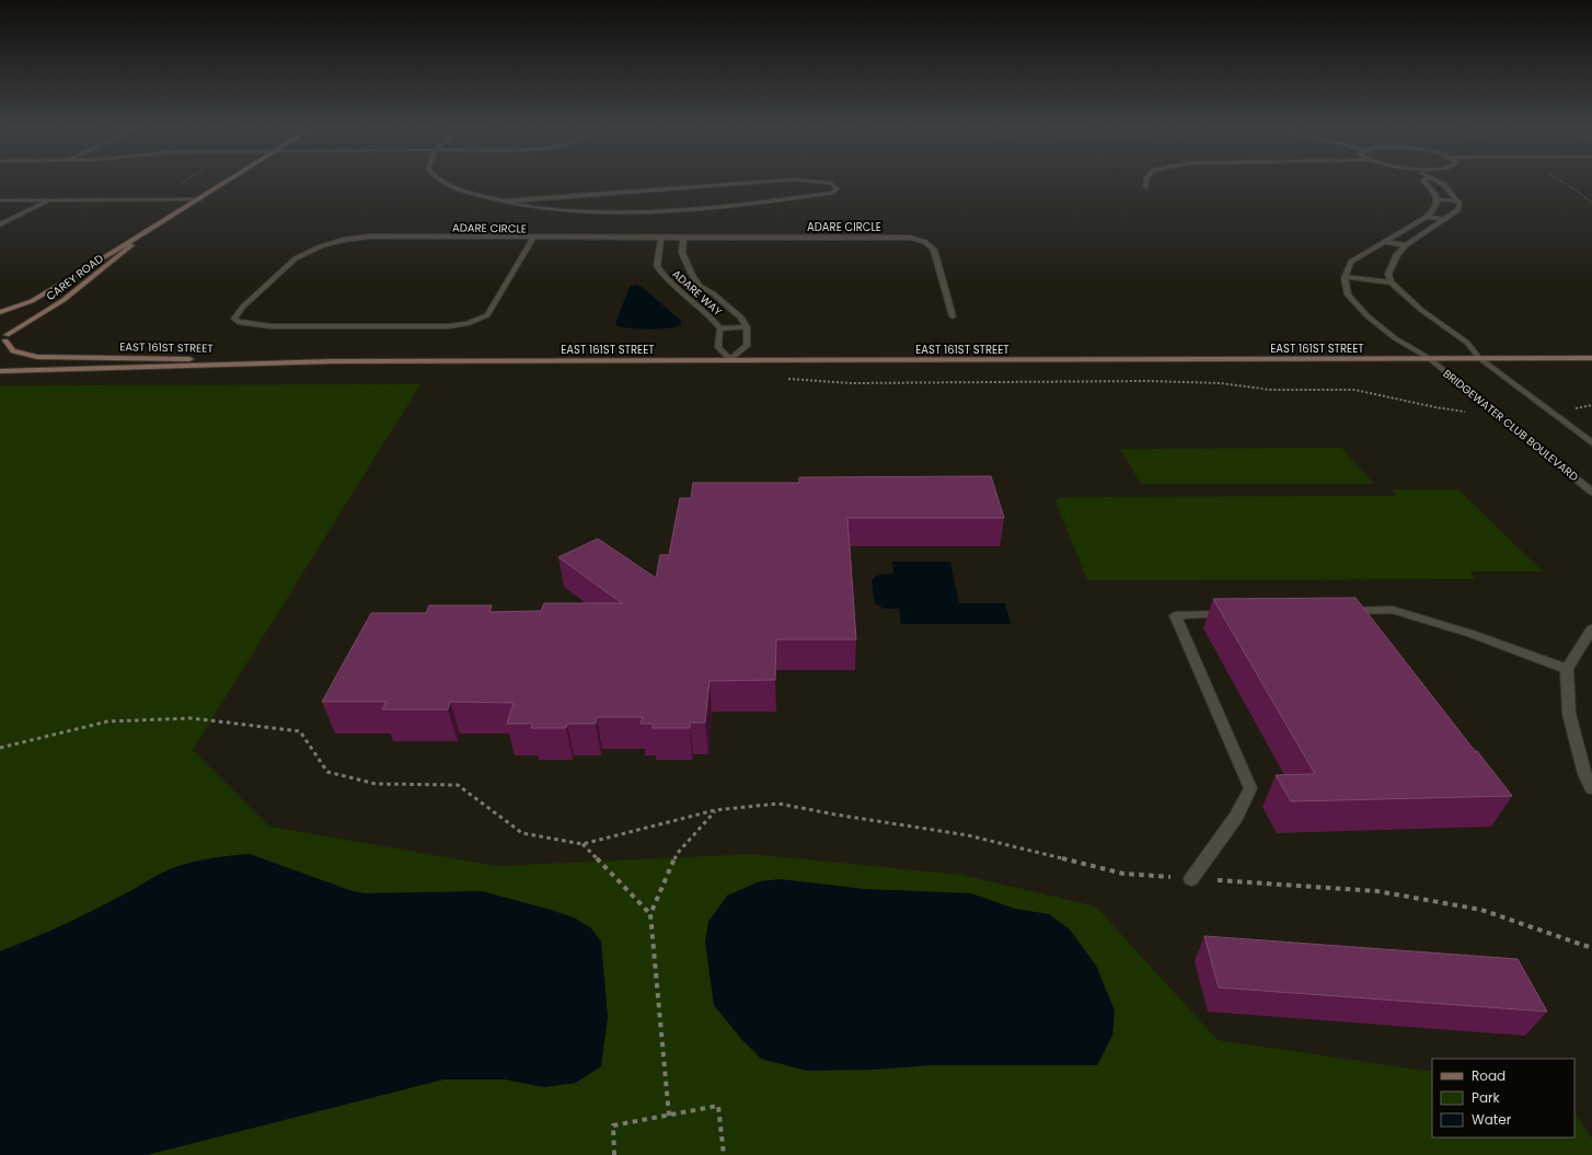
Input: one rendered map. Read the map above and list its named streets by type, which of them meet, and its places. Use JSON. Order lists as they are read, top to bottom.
{
  "streets": {
    "street": [
      "ADARE CIRCLE",
      "CAREY ROAD",
      "ADARE WAY",
      "EAST 161ST STREET",
      "BRIDGEWATER CLUB BOULEVARD"
    ]
  },
  "crossings": [
    ["ADARE CIRCLE", "ADARE WAY"],
    ["CAREY ROAD", "EAST 161ST STREET"],
    ["ADARE WAY", "EAST 161ST STREET"],
    ["EAST 161ST STREET", "BRIDGEWATER CLUB BOULEVARD"]
  ],
  "legend": ["Road", "Park", "Water"]
}
